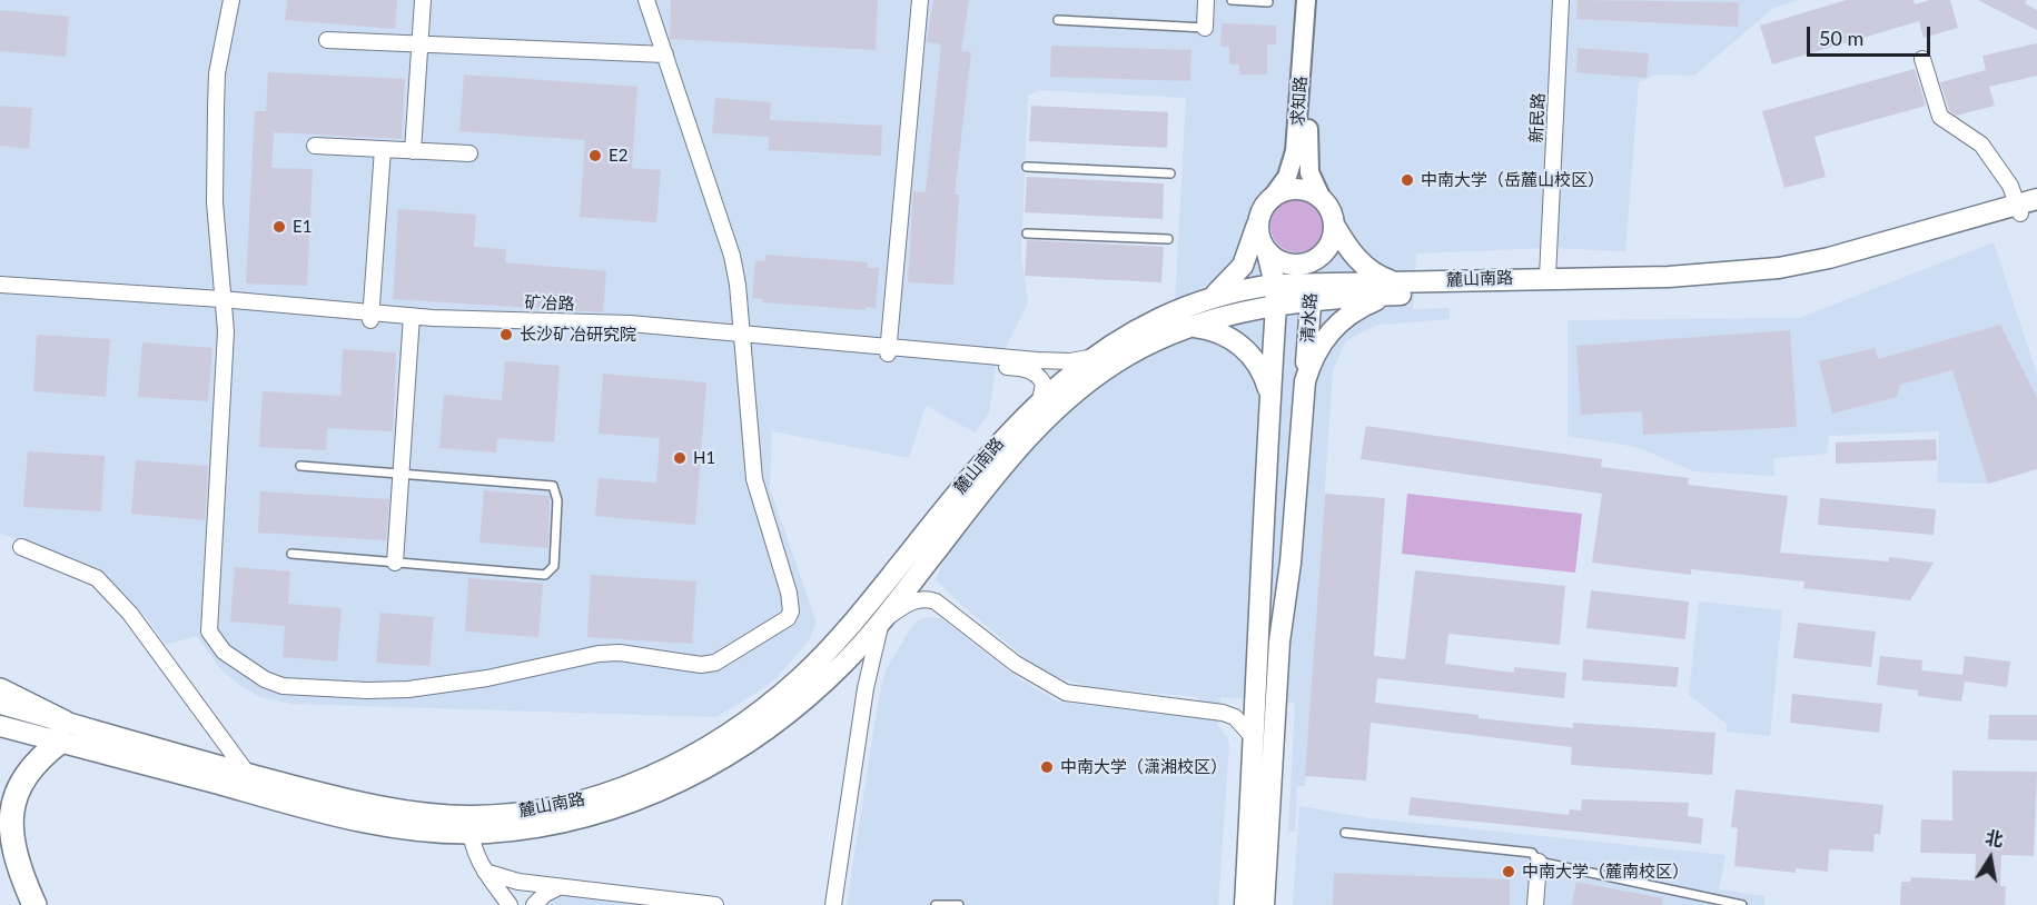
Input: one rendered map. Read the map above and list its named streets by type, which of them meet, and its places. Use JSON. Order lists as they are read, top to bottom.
{
  "streets": {
    "main road": ["麓山南路", "清水路"],
    "street": ["求知路", "新民路", "矿冶路"]
  },
  "crossings": [
    ["求知路", "清水路"],
    ["新民路", "麓山南路"],
    ["麓山南路", "矿冶路"],
    ["麓山南路", "清水路"]
  ],
  "places": [
    "E2",
    "中南大学（岳麓山校区）",
    "E1",
    "长沙矿冶研究院",
    "H1",
    "中南大学（潇湘校区）",
    "中南大学（麓南校区）"
  ],
  "scale_bar": "50 m",
  "north": "top"
}
